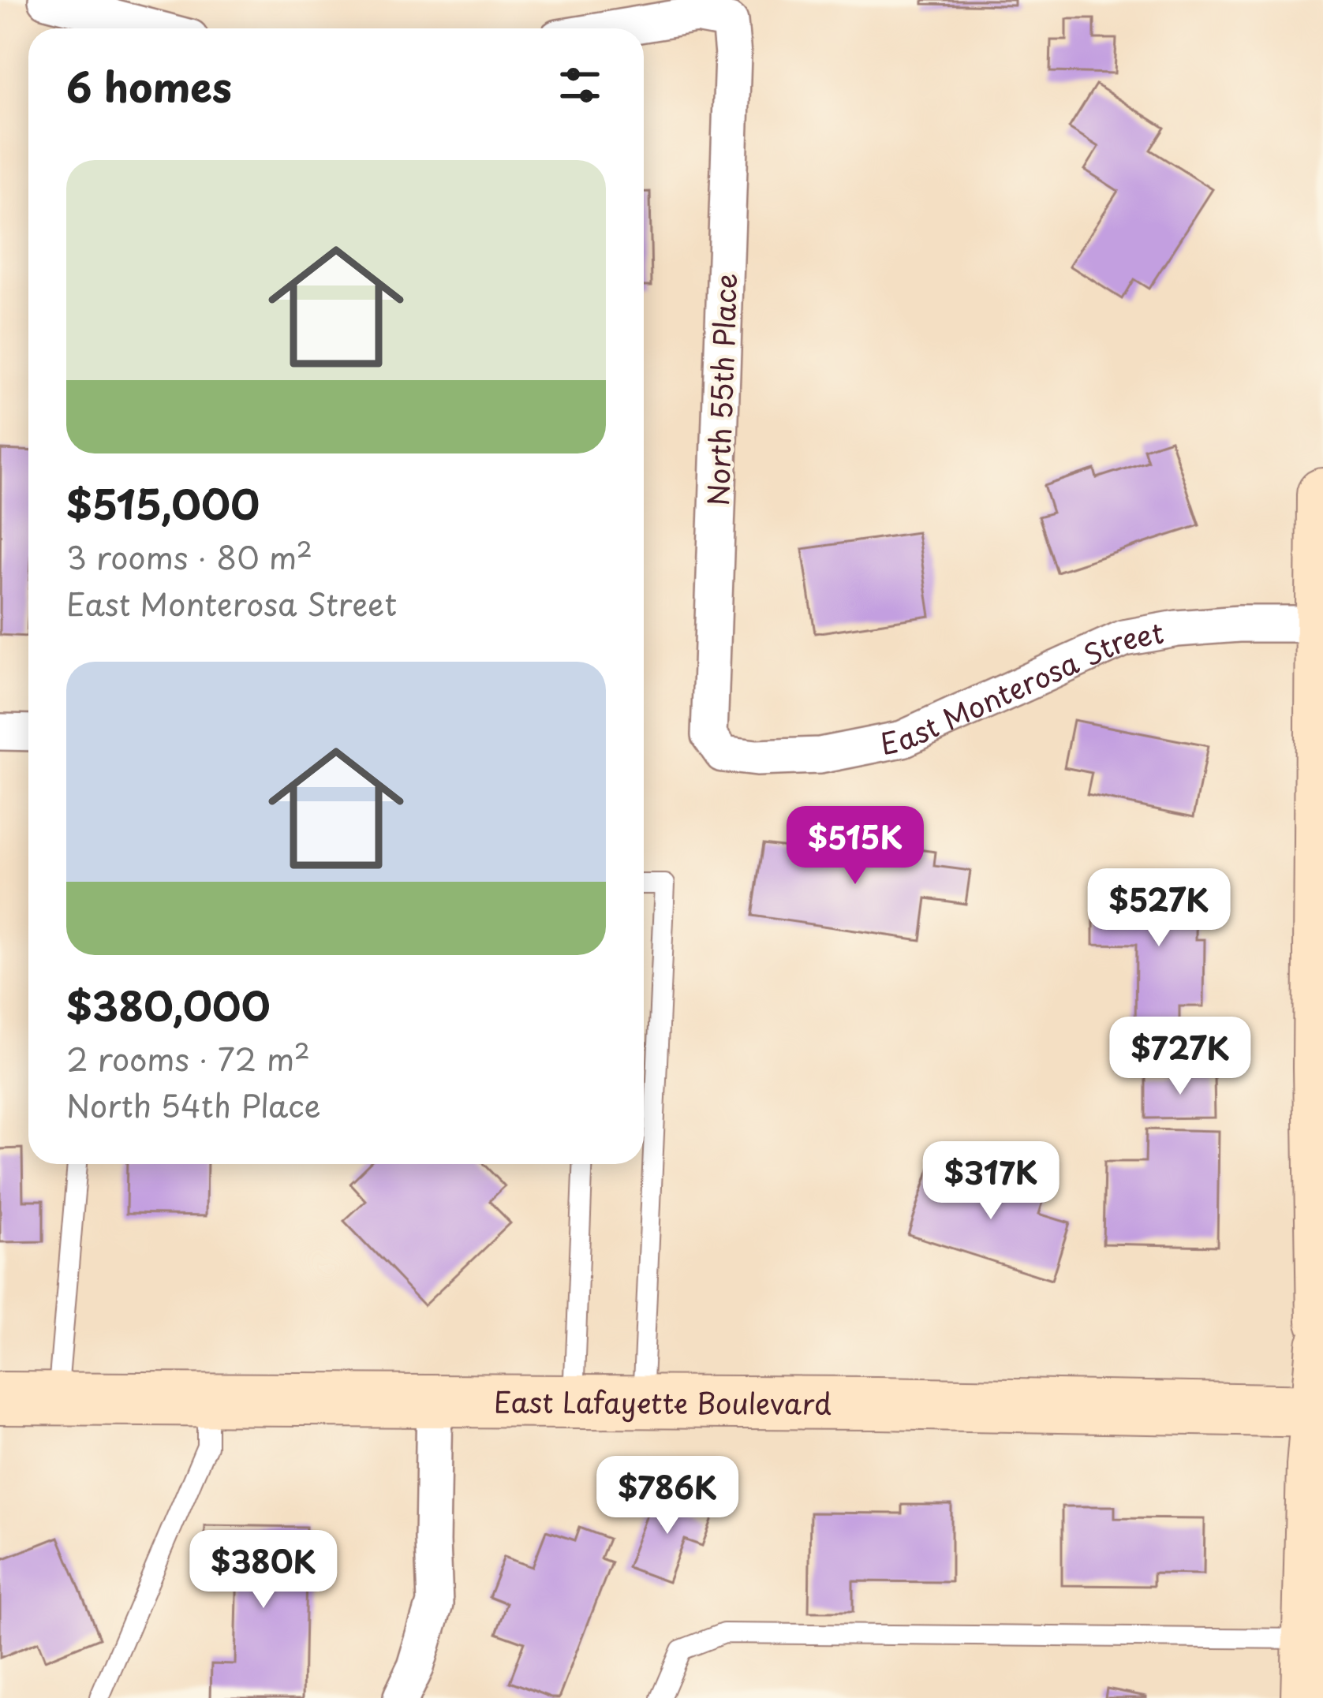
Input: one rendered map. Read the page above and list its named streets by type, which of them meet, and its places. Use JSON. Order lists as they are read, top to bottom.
{
  "streets": {
    "street": ["North 55th Place", "East Monterosa Street", "East Lafayette Boulevard"]
  },
  "crossings": [
    ["North 55th Place", "East Monterosa Street"]
  ],
  "page": {
    "heading": "6 homes",
    "list": [
      {
        "name": "$515,000",
        "note": "3 rooms · 80 m² · East Monterosa Street"
      },
      {
        "name": "$380,000",
        "note": "2 rooms · 72 m² · North 54th Place"
      }
    ],
    "price": [
      "$515K",
      "$527K",
      "$727K",
      "$317K",
      "$786K",
      "$380K"
    ]
  }
}
